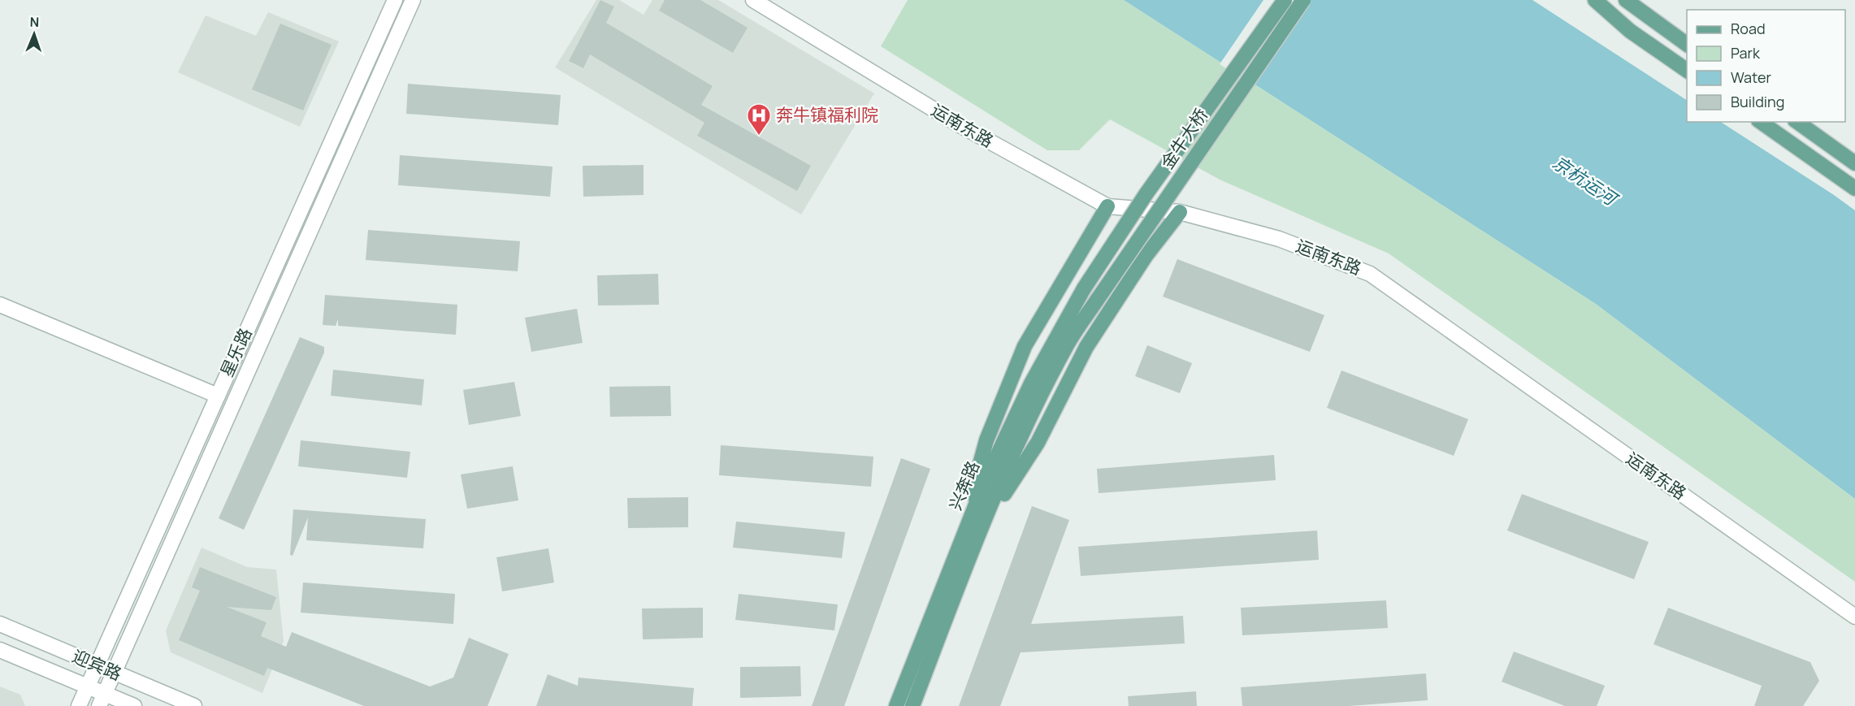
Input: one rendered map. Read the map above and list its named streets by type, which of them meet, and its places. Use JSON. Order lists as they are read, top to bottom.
{
  "streets": {
    "main road": ["金牛大桥", "兴奔路"],
    "street": ["运南东路", "星乐路", "迎宾路"]
  },
  "crossings": [
    ["金牛大桥", "兴奔路"],
    ["星乐路", "迎宾路"]
  ],
  "water": ["京杭运河"],
  "places": {
    "hospital": ["奔牛镇福利院"]
  },
  "legend": [
    "Road",
    "Park",
    "Water",
    "Building"
  ],
  "north": "top"
}
